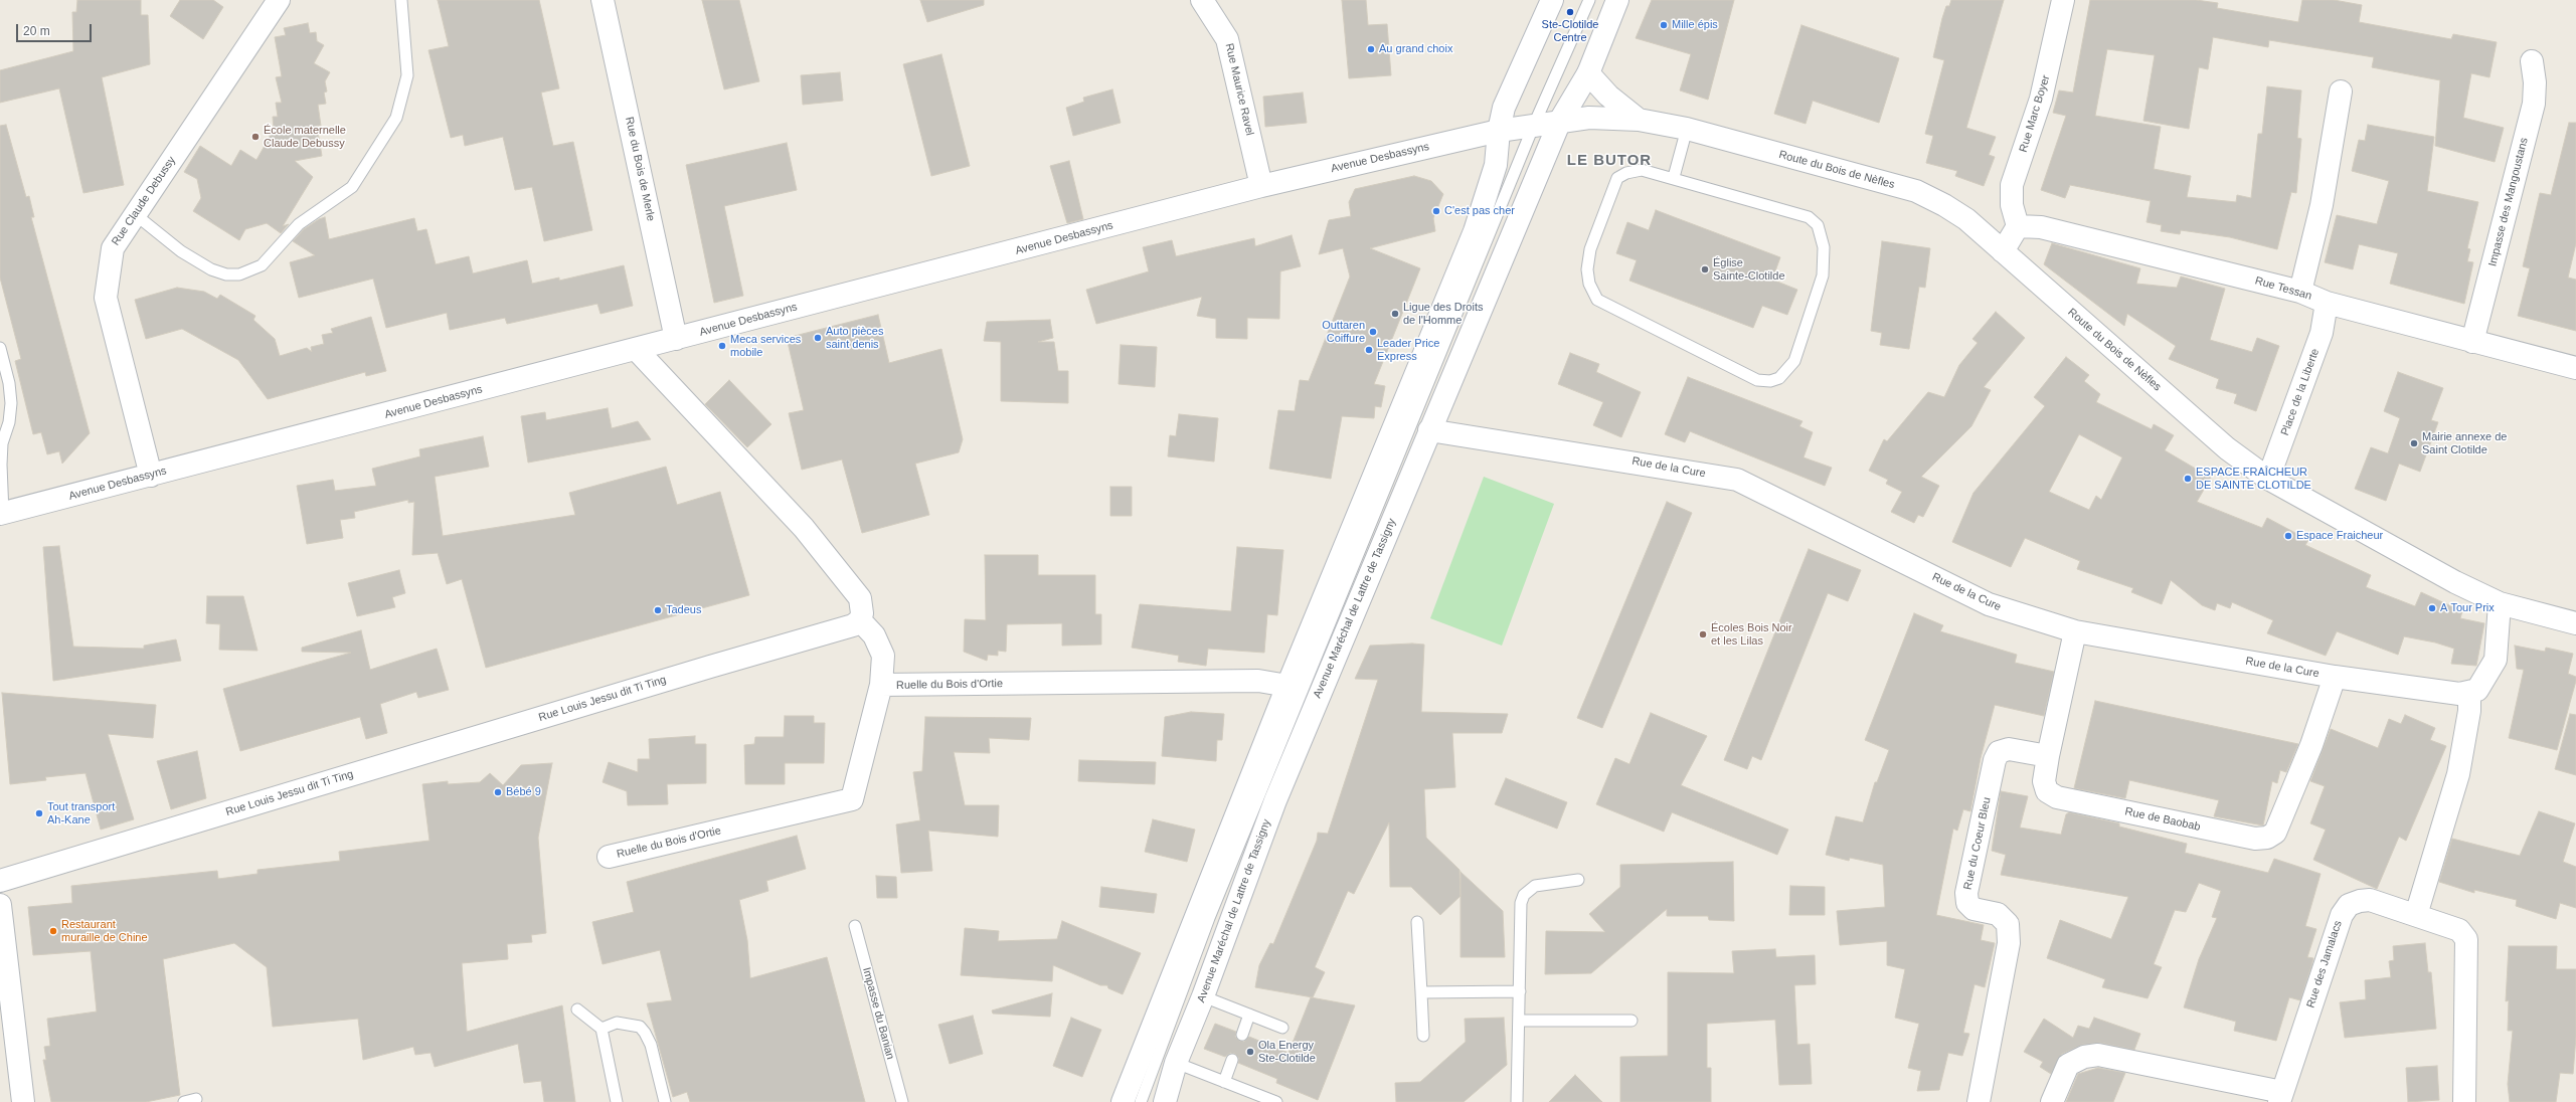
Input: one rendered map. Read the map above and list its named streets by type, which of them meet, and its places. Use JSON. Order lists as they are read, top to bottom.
{
  "streets": {
    "street": [
      "Rue Maurice Ravel",
      "Rue Marc Boyer",
      "Avenue Desbassyns",
      "Rue du Bois de Merle",
      "Route du Bois de Nèfles",
      "Rue Claude Debussy",
      "Impasse des Mangoustans",
      "Rue Tessan",
      "Place de la Liberte",
      "Rue de la Cure",
      "Avenue Maréchal de Lattre de Tassigny",
      "Ruelle du Bois d'Ortie",
      "Rue Louis Jessu dit Ti Ting",
      "Rue de Baobab",
      "Rue du Coeur Bleu",
      "Rue des Jamalacs"
    ],
    "lane": ["Impasse du Banian"]
  },
  "crossings": [
    ["Rue Maurice Ravel", "Avenue Desbassyns"],
    ["Rue Marc Boyer", "Rue Tessan"],
    ["Avenue Desbassyns", "Rue du Bois de Merle"],
    ["Avenue Desbassyns", "Route du Bois de Nèfles"],
    ["Avenue Desbassyns", "Rue Claude Debussy"],
    ["Route du Bois de Nèfles", "Place de la Liberte"],
    ["Route du Bois de Nèfles", "Avenue Maréchal de Lattre de Tassigny"],
    ["Impasse des Mangoustans", "Rue Tessan"],
    ["Rue Tessan", "Place de la Liberte"],
    ["Rue de la Cure", "Avenue Maréchal de Lattre de Tassigny"],
    ["Rue de la Cure", "Rue de Baobab"],
    ["Rue de Baobab", "Rue du Coeur Bleu"]
  ],
  "districts": ["LE BUTOR"],
  "places": [
    "Ste-Clotilde Centre",
    "Mille épis",
    "Au grand choix",
    "École maternelle Claude Debussy",
    "C'est pas cher",
    "Église Sainte-Clotilde",
    "Ligue des Droits de l'Homme",
    "Outtaren Coiffure",
    "Auto pièces saint denis",
    "Meca services mobile",
    "Leader Price Express",
    "Mairie annexe de Saint Clotilde",
    "ESPACE FRAÎCHEUR DE SAINTE CLOTILDE",
    "Espace Fraicheur",
    "A Tour Prix",
    "Tadeus",
    "Écoles Bois Noir et les Lilas",
    "Bébé 9",
    "Tout transport Ah-Kane",
    "Restaurant muraille de Chine",
    "Ola Energy Ste-Clotilde"
  ],
  "scale_bar": "20 m"
}
